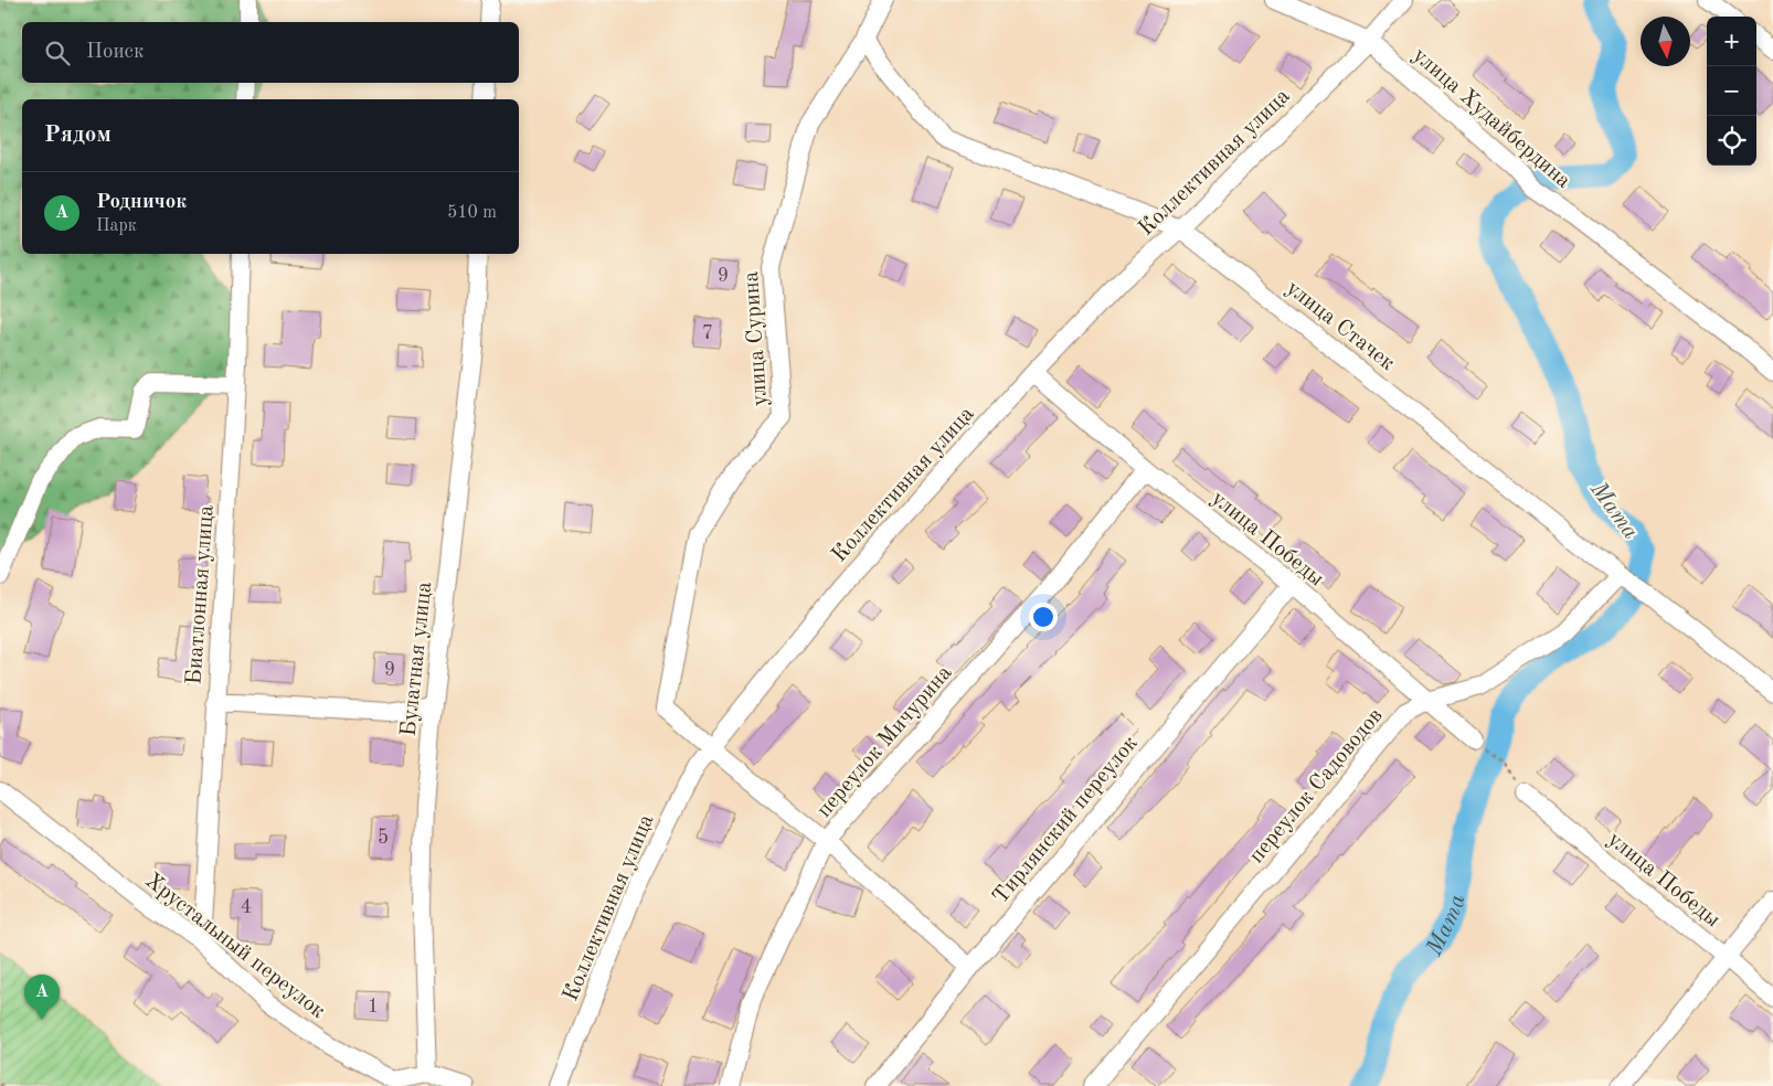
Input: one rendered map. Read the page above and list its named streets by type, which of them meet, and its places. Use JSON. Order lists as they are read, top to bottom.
{
  "streets": {
    "street": [
      "улица Худайбердина",
      "Коллективная улица",
      "улица Стачек",
      "улица Сурина",
      "улица Победы",
      "Биатлонная улица",
      "Булатная улица",
      "переулок Мичурина",
      "переулок Садоводов",
      "Тирлянский переулок",
      "Хрустальный переулок"
    ]
  },
  "crossings": [
    ["улица Худайбердина", "Коллективная улица"],
    ["Коллективная улица", "улица Стачек"],
    ["Коллективная улица", "улица Сурина"],
    ["Коллективная улица", "улица Победы"],
    ["улица Стачек", "улица Сурина"],
    ["улица Стачек", "переулок Садоводов"],
    ["улица Победы", "переулок Мичурина"],
    ["улица Победы", "переулок Садоводов"],
    ["улица Победы", "Тирлянский переулок"],
    ["Биатлонная улица", "Хрустальный переулок"],
    ["Булатная улица", "Хрустальный переулок"]
  ],
  "water": ["Мата"],
  "house_numbers": [
    "9",
    "7",
    "9",
    "5",
    "4",
    "1"
  ],
  "north": "bottom",
  "page": {
    "map_buttons": ["+", "−"],
    "search": "Поиск",
    "heading": "Рядом",
    "list": [
      {
        "mark": "A",
        "name": "Родничок",
        "note": "Парк",
        "value": "510 m"
      }
    ],
    "pins": "A"
  }
}
